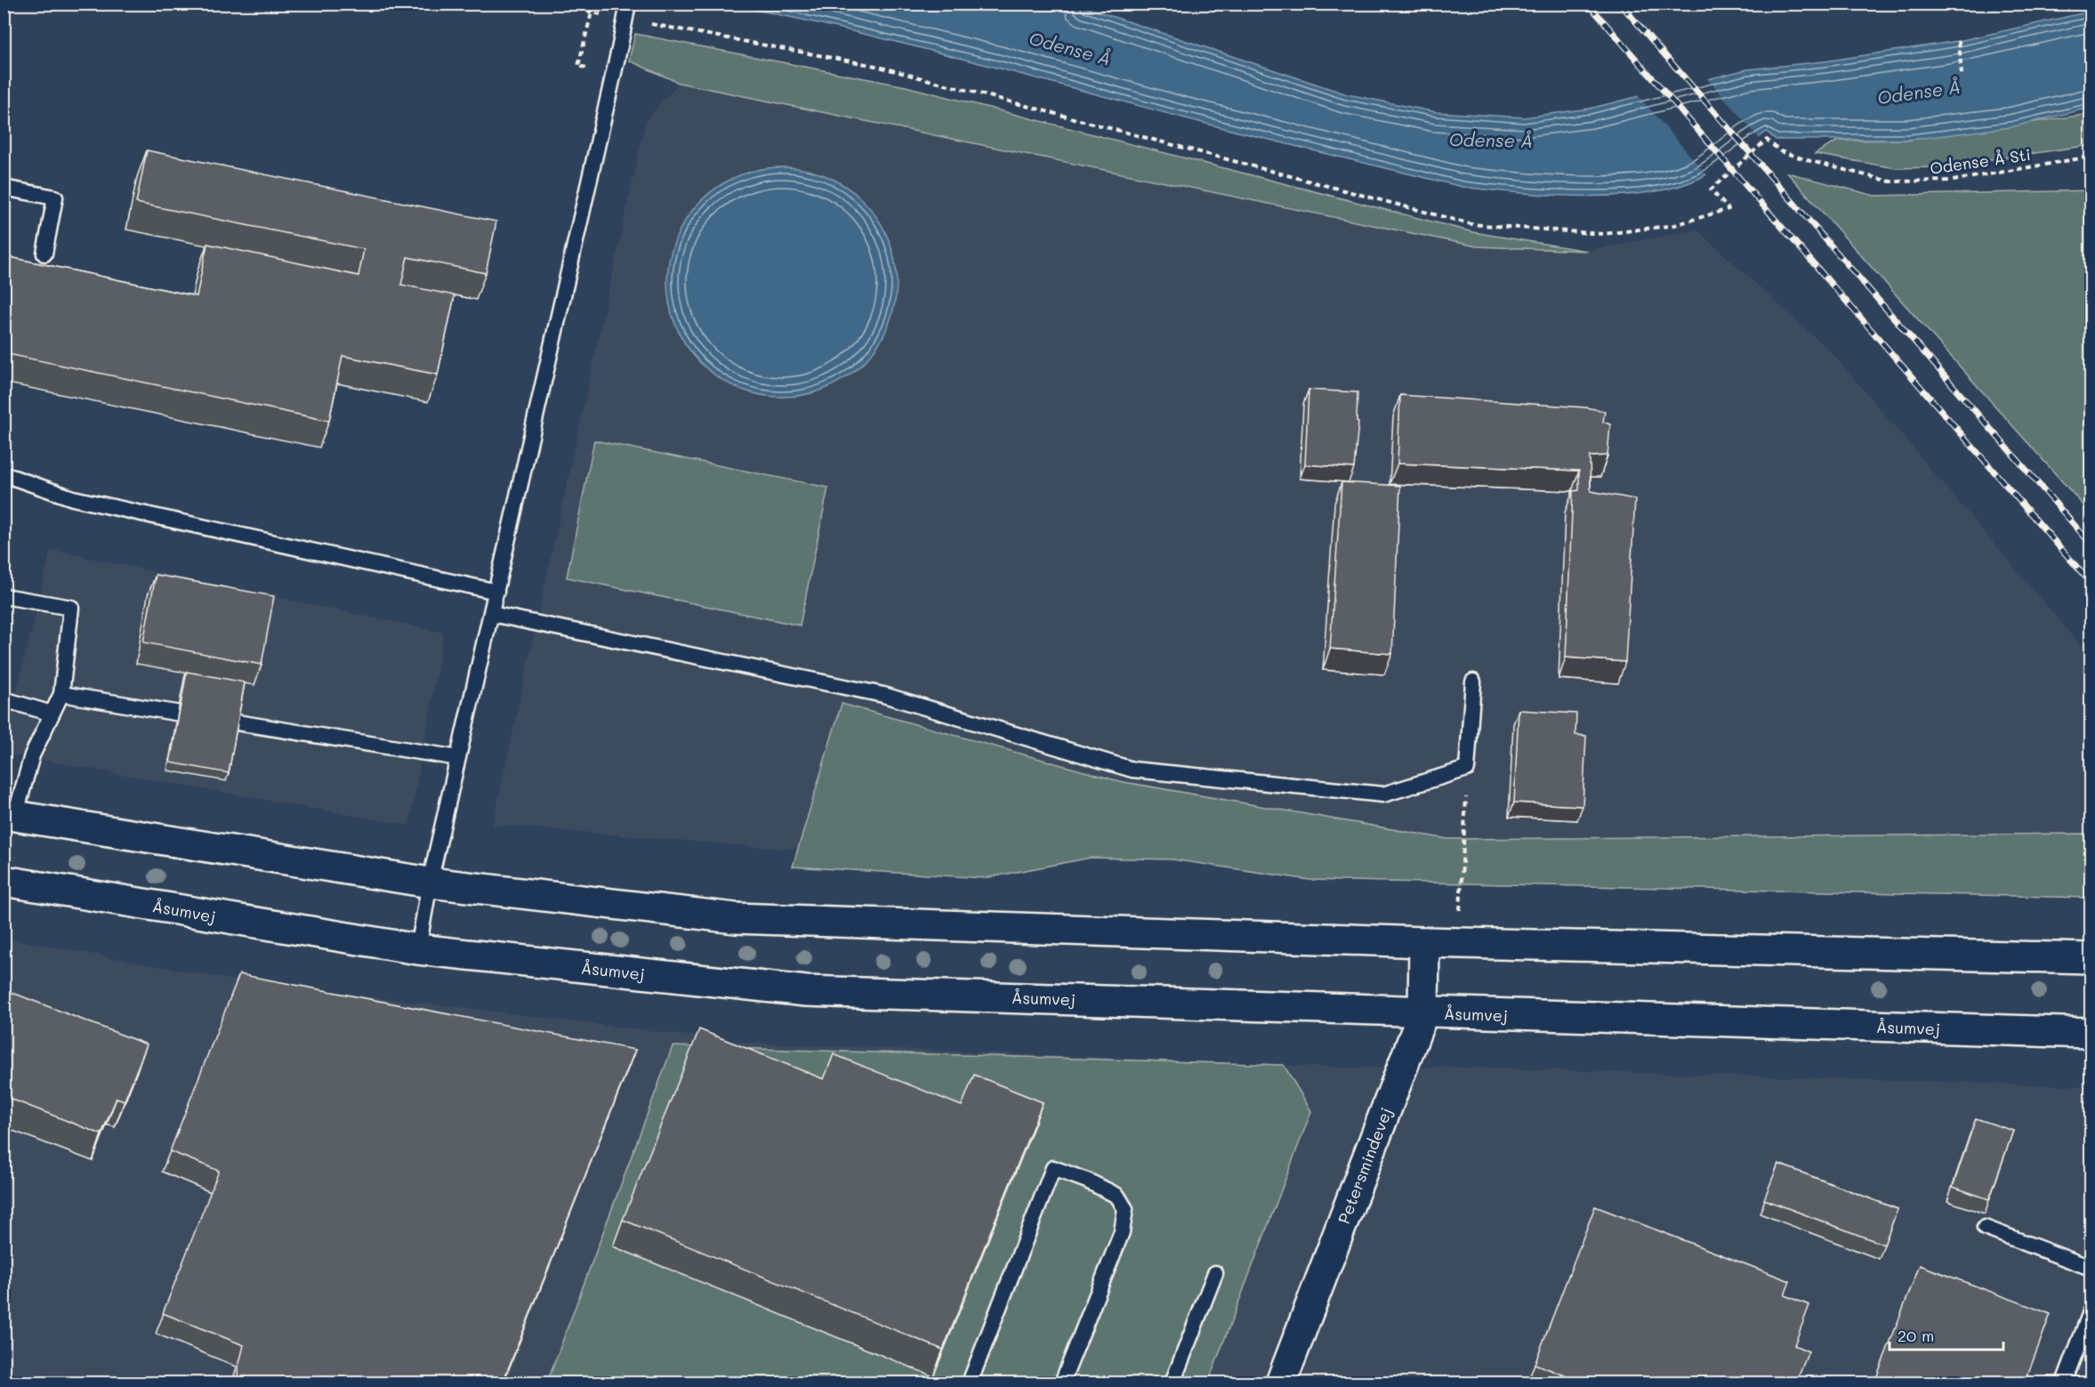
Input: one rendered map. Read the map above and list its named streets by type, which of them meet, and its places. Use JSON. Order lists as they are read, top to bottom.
{
  "streets": {
    "street": ["Åsumvej", "Petersmindevej"],
    "path": ["Odense Å Sti"]
  },
  "crossings": [
    ["Åsumvej", "Petersmindevej"]
  ],
  "water": ["Odense Å"],
  "scale_bar": "20 m"
}
